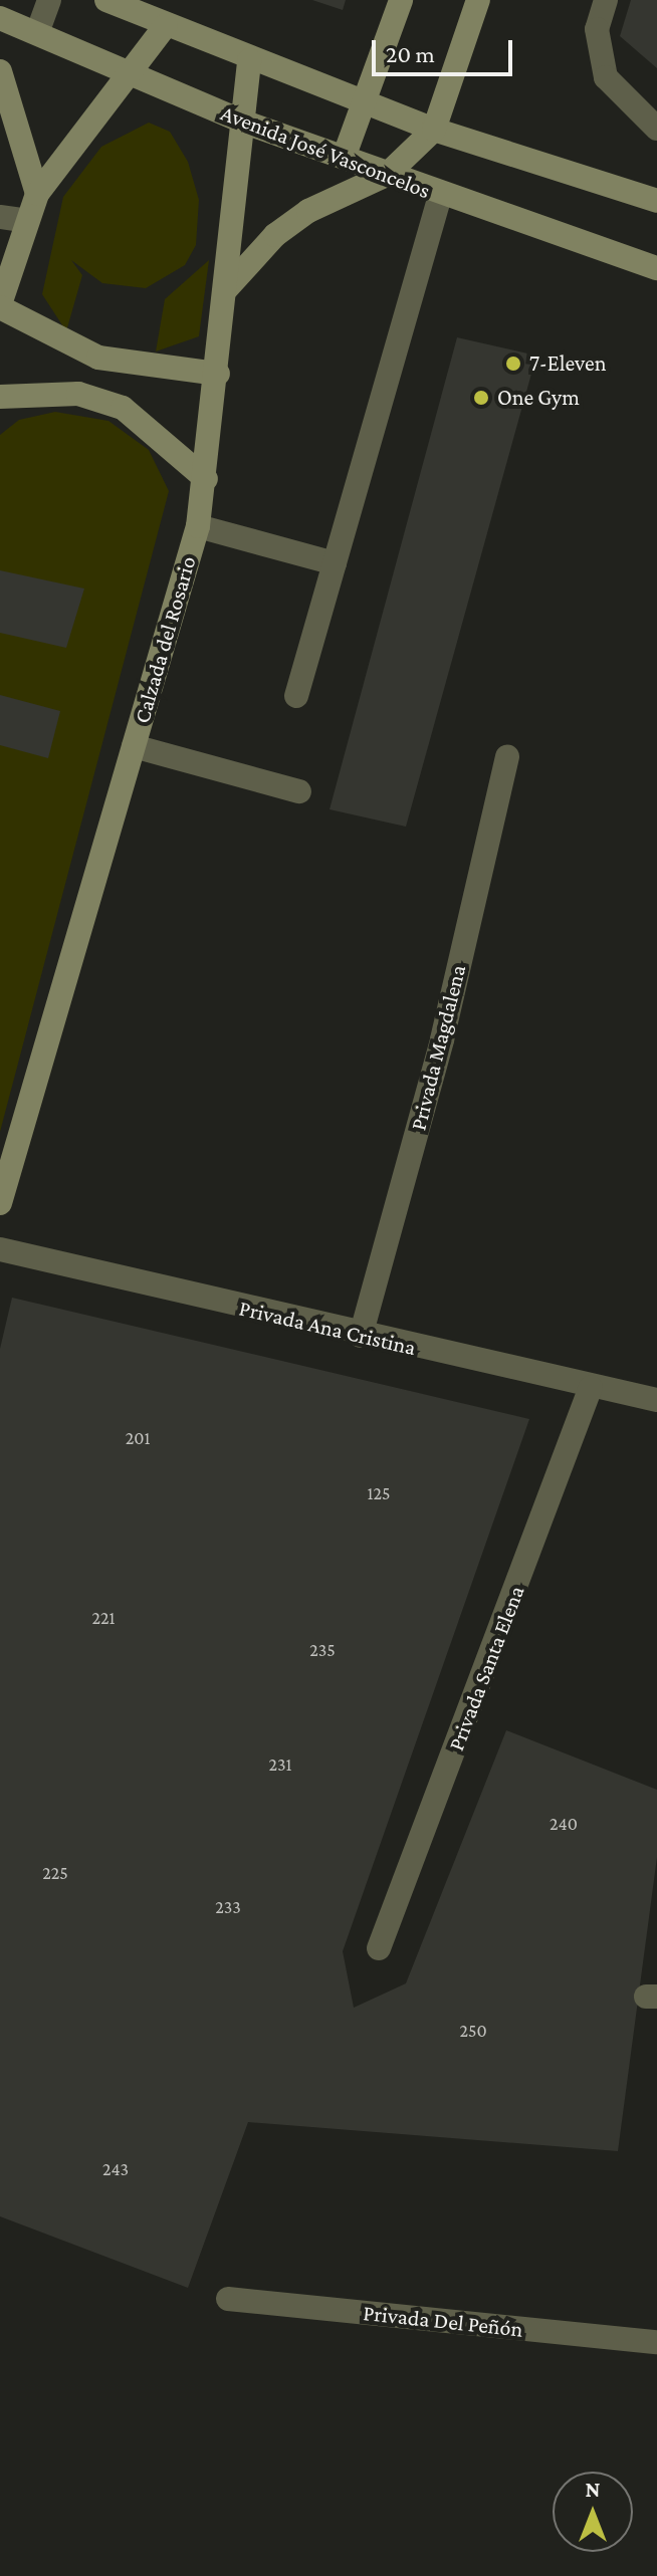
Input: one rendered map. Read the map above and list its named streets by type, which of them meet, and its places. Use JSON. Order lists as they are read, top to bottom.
{
  "streets": {
    "main road": ["Avenida José Vasconcelos", "Calzada del Rosario"],
    "street": [
      "Privada Magdalena",
      "Privada Ana Cristina",
      "Privada Santa Elena",
      "Privada Del Peñón"
    ]
  },
  "crossings": [
    ["Avenida José Vasconcelos", "Calzada del Rosario"],
    ["Privada Magdalena", "Privada Ana Cristina"],
    ["Privada Ana Cristina", "Privada Santa Elena"]
  ],
  "places": ["7-Eleven", "One Gym"],
  "house_numbers": [
    "201",
    "125",
    "221",
    "235",
    "231",
    "240",
    "225",
    "233",
    "250",
    "243"
  ],
  "scale_bar": "20 m",
  "north": "top"
}
